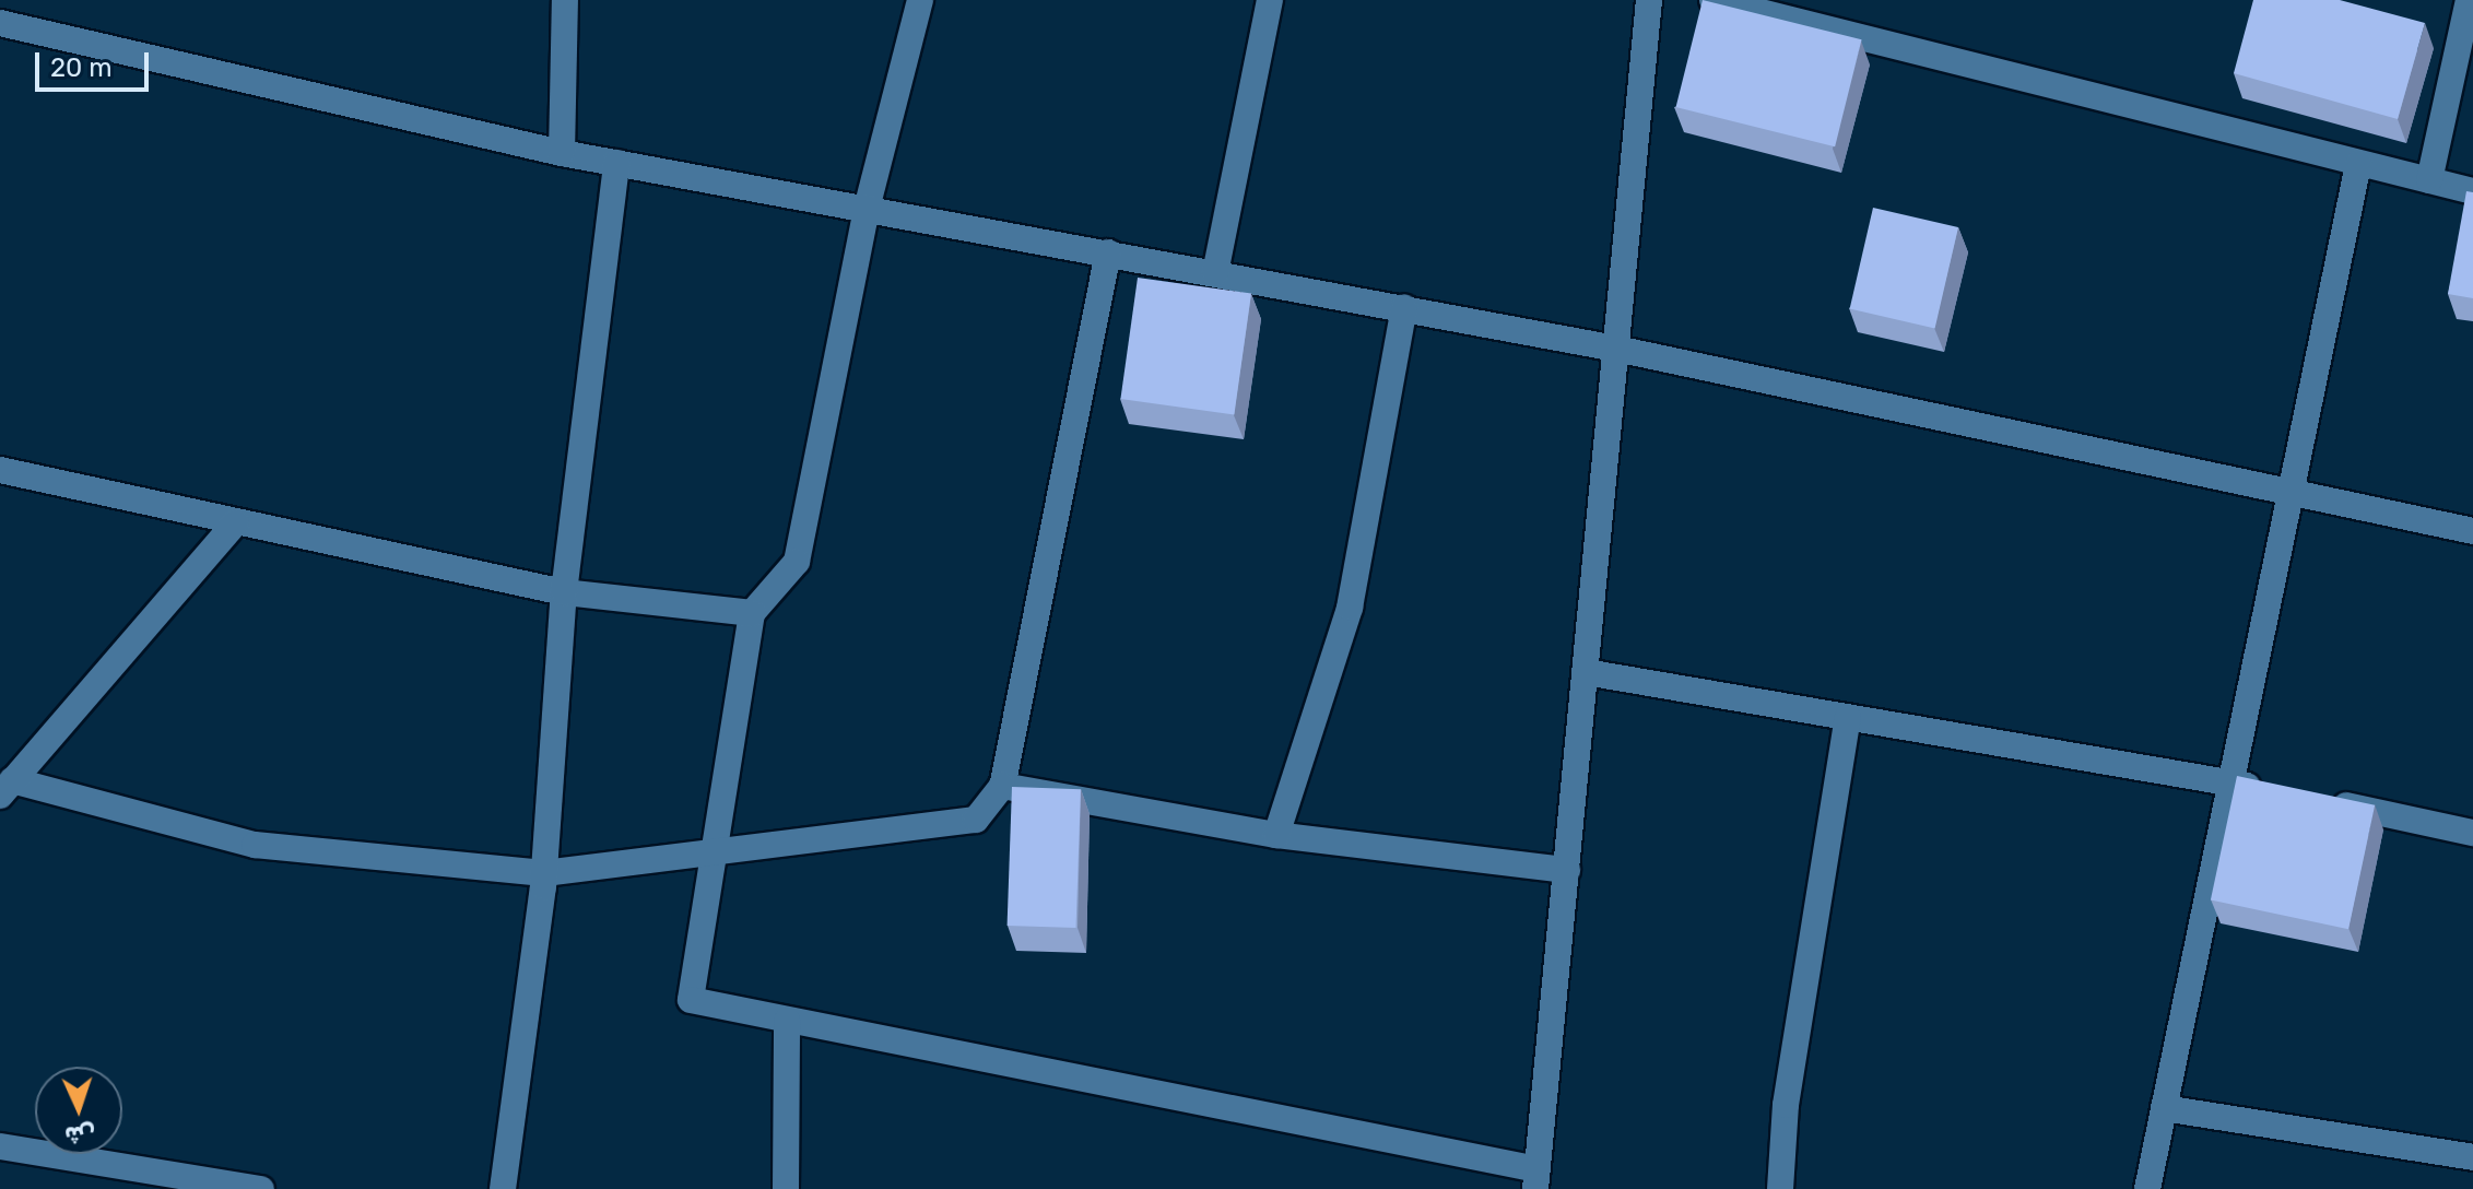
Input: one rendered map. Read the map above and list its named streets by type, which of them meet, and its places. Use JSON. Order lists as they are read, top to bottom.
{
  "scale_bar": "20 m",
  "north": "bottom"
}
